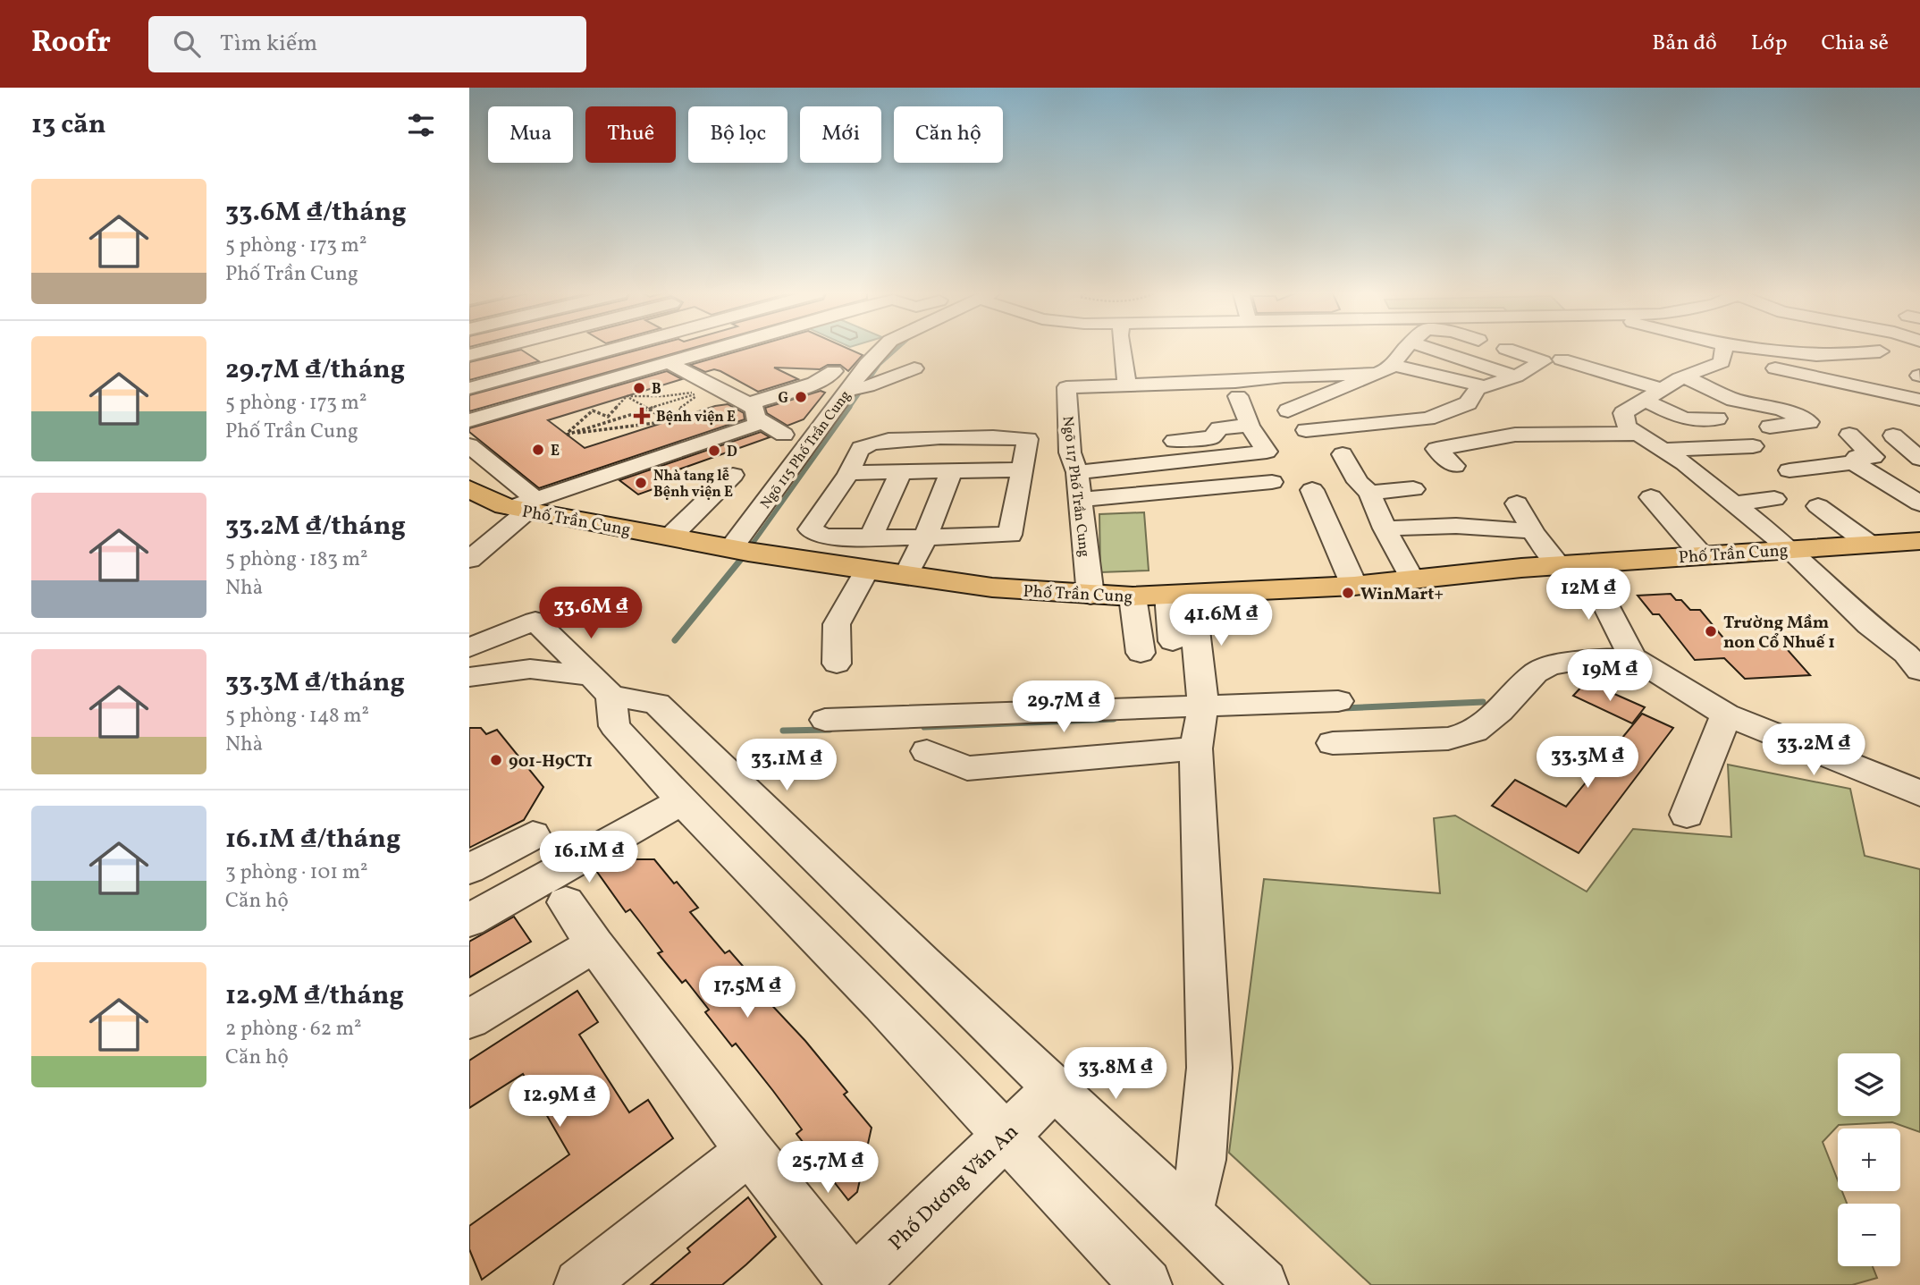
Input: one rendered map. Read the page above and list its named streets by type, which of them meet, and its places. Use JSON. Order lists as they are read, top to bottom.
{
  "streets": {
    "main road": ["Phố Trần Cung"],
    "street": ["Ngõ 115 Phố Trần Cung", "Ngõ 117 Phố Trần Cung", "Phố Dương Văn An"]
  },
  "crossings": [
    ["Ngõ 115 Phố Trần Cung", "Phố Trần Cung"],
    ["Ngõ 117 Phố Trần Cung", "Phố Trần Cung"]
  ],
  "places": {
    "other": [
      "B",
      "G",
      "E",
      "D",
      "Nhà tang lễ Bệnh viện E",
      "WinMart+",
      "Trường Mầm non Cổ Nhuế 1",
      "901-H9CT1"
    ],
    "health": ["Bệnh viện E"]
  },
  "page": {
    "header": "Roofr",
    "search": "Tìm kiếm",
    "nav": ["Bản đồ", "Lớp", "Chia sẻ"],
    "heading": "13 căn",
    "chip": [
      "Mua",
      "Thuê",
      "Bộ lọc",
      "Mới",
      "Căn hộ"
    ],
    "list": [
      {
        "name": "33.6M ₫/tháng",
        "note": "5 phòng · 173 m² · Phố Trần Cung"
      },
      {
        "name": "29.7M ₫/tháng",
        "note": "5 phòng · 173 m² · Phố Trần Cung"
      },
      {
        "name": "33.2M ₫/tháng",
        "note": "5 phòng · 183 m² · Nhà"
      },
      {
        "name": "33.3M ₫/tháng",
        "note": "5 phòng · 148 m² · Nhà"
      },
      {
        "name": "16.1M ₫/tháng",
        "note": "3 phòng · 101 m² · Căn hộ"
      },
      {
        "name": "12.9M ₫/tháng",
        "note": "2 phòng · 62 m² · Căn hộ"
      }
    ],
    "price": [
      "12M ₫",
      "33.6M ₫",
      "41.6M ₫",
      "19M ₫",
      "29.7M ₫",
      "33.2M ₫",
      "33.3M ₫",
      "33.1M ₫",
      "16.1M ₫",
      "17.5M ₫",
      "33.8M ₫",
      "12.9M ₫",
      "25.7M ₫"
    ],
    "map_buttons": ["+", "−"]
  }
}
